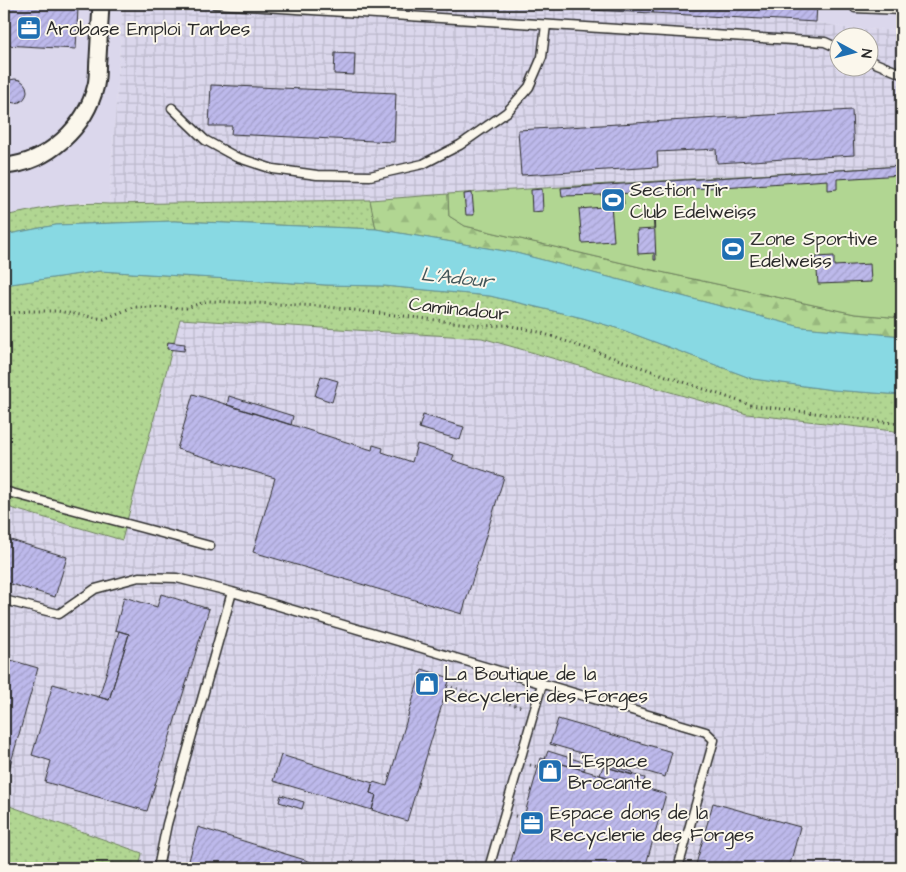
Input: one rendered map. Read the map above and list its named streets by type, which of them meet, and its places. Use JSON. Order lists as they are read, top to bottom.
{
  "streets": {
    "path": ["Caminadour"]
  },
  "water": ["L'Adour"],
  "places": {
    "office": ["Arobase Emploi Tarbes", "Espace dons de la Recyclerie des Forges"],
    "sports": ["Section Tir Club Edelweiss", "Zone Sportive Edelweiss"],
    "shop": ["La Boutique de la Recyclerie des Forges", "L'Espace Brocante"]
  },
  "north": "right"
}
